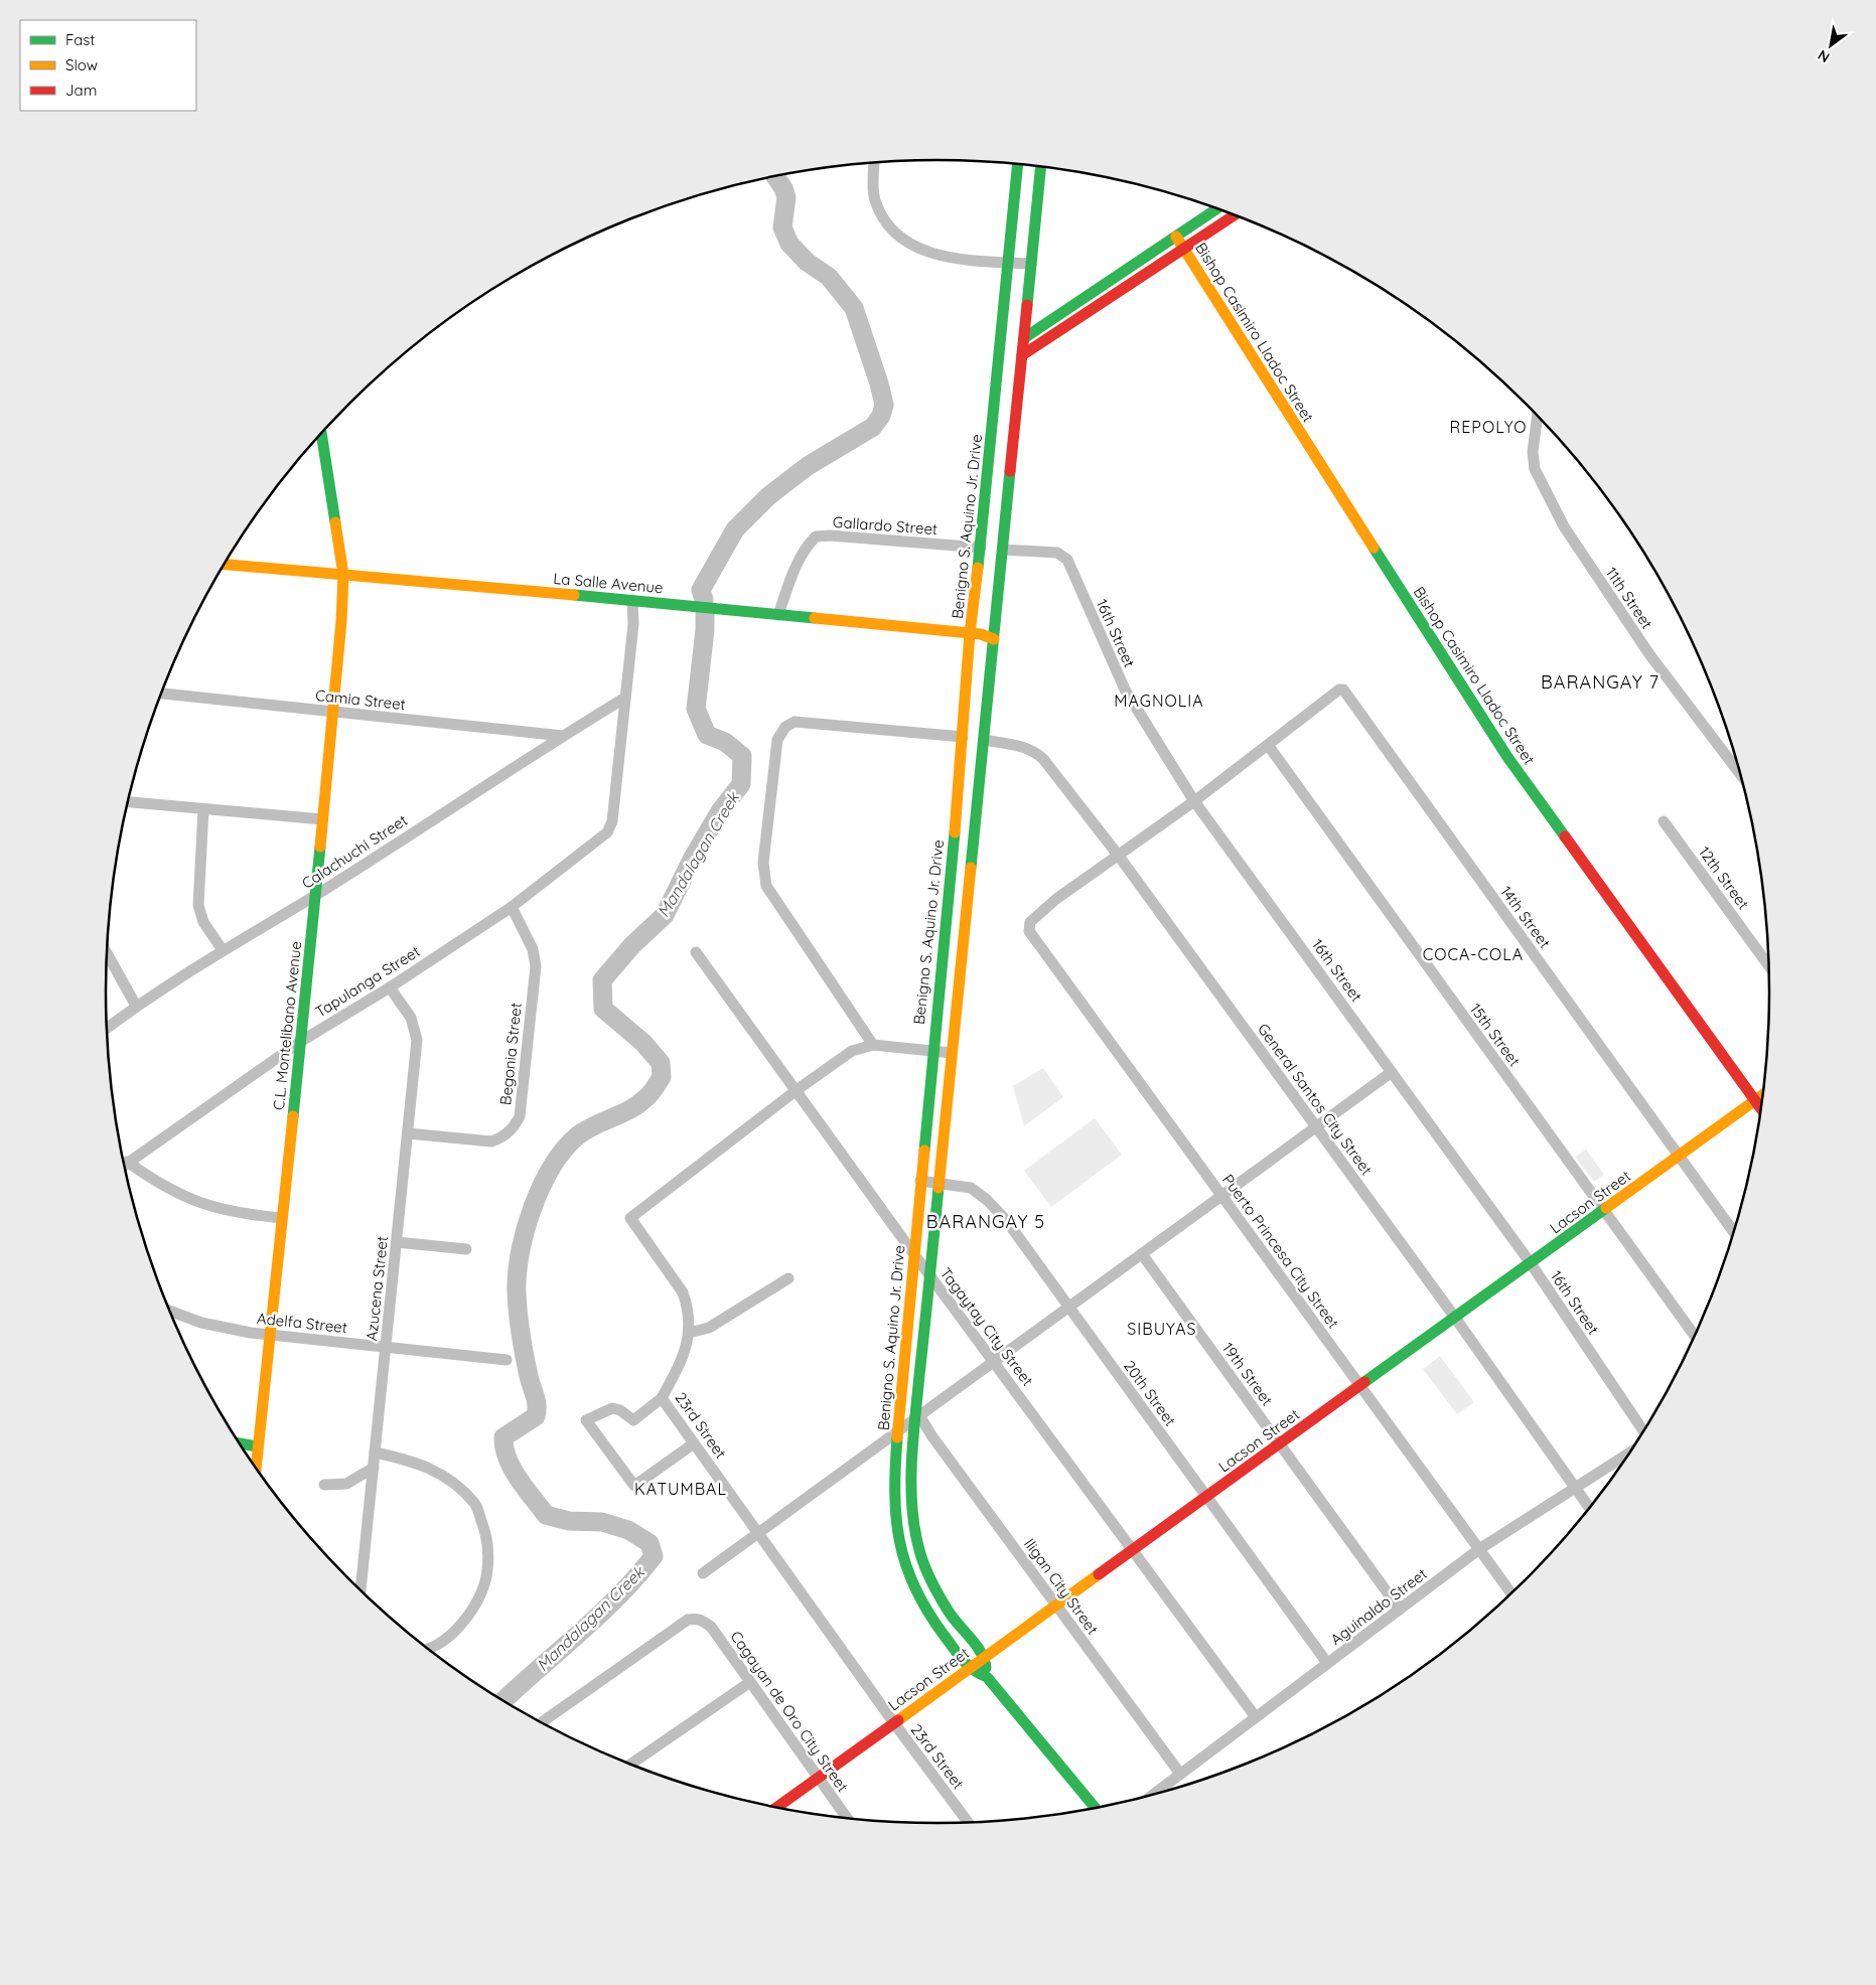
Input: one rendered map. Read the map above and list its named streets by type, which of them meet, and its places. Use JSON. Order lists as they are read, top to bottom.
{
  "streets": {
    "main road": [
      "Bishop Casimiro Lladoc Street",
      "Benigno S. Aquino Jr. Drive",
      "La Salle Avenue",
      "C.L. Montelibano Avenue",
      "Lacson Street"
    ],
    "street": [
      "Gallardo Street",
      "11th Street",
      "16th Street",
      "Camia Street",
      "Calachuchi Street",
      "12th Street",
      "14th Street",
      "Tapulanga Street",
      "15th Street",
      "Begonia Street",
      "General Santos City Street",
      "Puerto Princesa City Street",
      "Azucena Street",
      "Adelfa Street",
      "Tagaytay City Street",
      "19th Street",
      "20th Street",
      "23rd Street",
      "Iligan City Street",
      "Aguinaldo Street",
      "Cagayan de Oro City Street"
    ]
  },
  "crossings": [
    ["Bishop Casimiro Lladoc Street", "Lacson Street"],
    ["Gallardo Street", "Benigno S. Aquino Jr. Drive"],
    ["Gallardo Street", "La Salle Avenue"],
    ["Benigno S. Aquino Jr. Drive", "La Salle Avenue"],
    ["Benigno S. Aquino Jr. Drive", "16th Street"],
    ["Benigno S. Aquino Jr. Drive", "General Santos City Street"],
    ["Benigno S. Aquino Jr. Drive", "Lacson Street"],
    ["Benigno S. Aquino Jr. Drive", "Tagaytay City Street"],
    ["Benigno S. Aquino Jr. Drive", "20th Street"],
    ["Benigno S. Aquino Jr. Drive", "Iligan City Street"],
    ["La Salle Avenue", "C.L. Montelibano Avenue"],
    ["16th Street", "Lacson Street"],
    ["Camia Street", "Calachuchi Street"],
    ["Camia Street", "C.L. Montelibano Avenue"],
    ["Calachuchi Street", "Tapulanga Street"],
    ["Calachuchi Street", "C.L. Montelibano Avenue"],
    ["14th Street", "15th Street"],
    ["14th Street", "Lacson Street"],
    ["Tapulanga Street", "C.L. Montelibano Avenue"],
    ["Tapulanga Street", "Begonia Street"],
    ["Tapulanga Street", "Azucena Street"],
    ["C.L. Montelibano Avenue", "Adelfa Street"],
    ["15th Street", "Lacson Street"],
    ["Begonia Street", "Azucena Street"],
    ["General Santos City Street", "Lacson Street"],
    ["General Santos City Street", "Puerto Princesa City Street"],
    ["General Santos City Street", "Aguinaldo Street"],
    ["Lacson Street", "Puerto Princesa City Street"],
    ["Lacson Street", "Tagaytay City Street"],
    ["Lacson Street", "19th Street"],
    ["Lacson Street", "20th Street"],
    ["Lacson Street", "23rd Street"],
    ["Lacson Street", "Iligan City Street"],
    ["Lacson Street", "Cagayan de Oro City Street"],
    ["Puerto Princesa City Street", "Aguinaldo Street"],
    ["Azucena Street", "Adelfa Street"],
    ["Tagaytay City Street", "23rd Street"],
    ["Tagaytay City Street", "Aguinaldo Street"],
    ["19th Street", "Aguinaldo Street"],
    ["20th Street", "Aguinaldo Street"],
    ["Iligan City Street", "Aguinaldo Street"]
  ],
  "districts": [
    "REPOLYO",
    "BARANGAY 7",
    "MAGNOLIA",
    "COCA-COLA",
    "BARANGAY 5",
    "SIBUYAS",
    "KATUMBAL"
  ],
  "water": ["Mandalagan Creek"],
  "legend": ["Fast", "Slow", "Jam"],
  "north": "bottom left"
}
